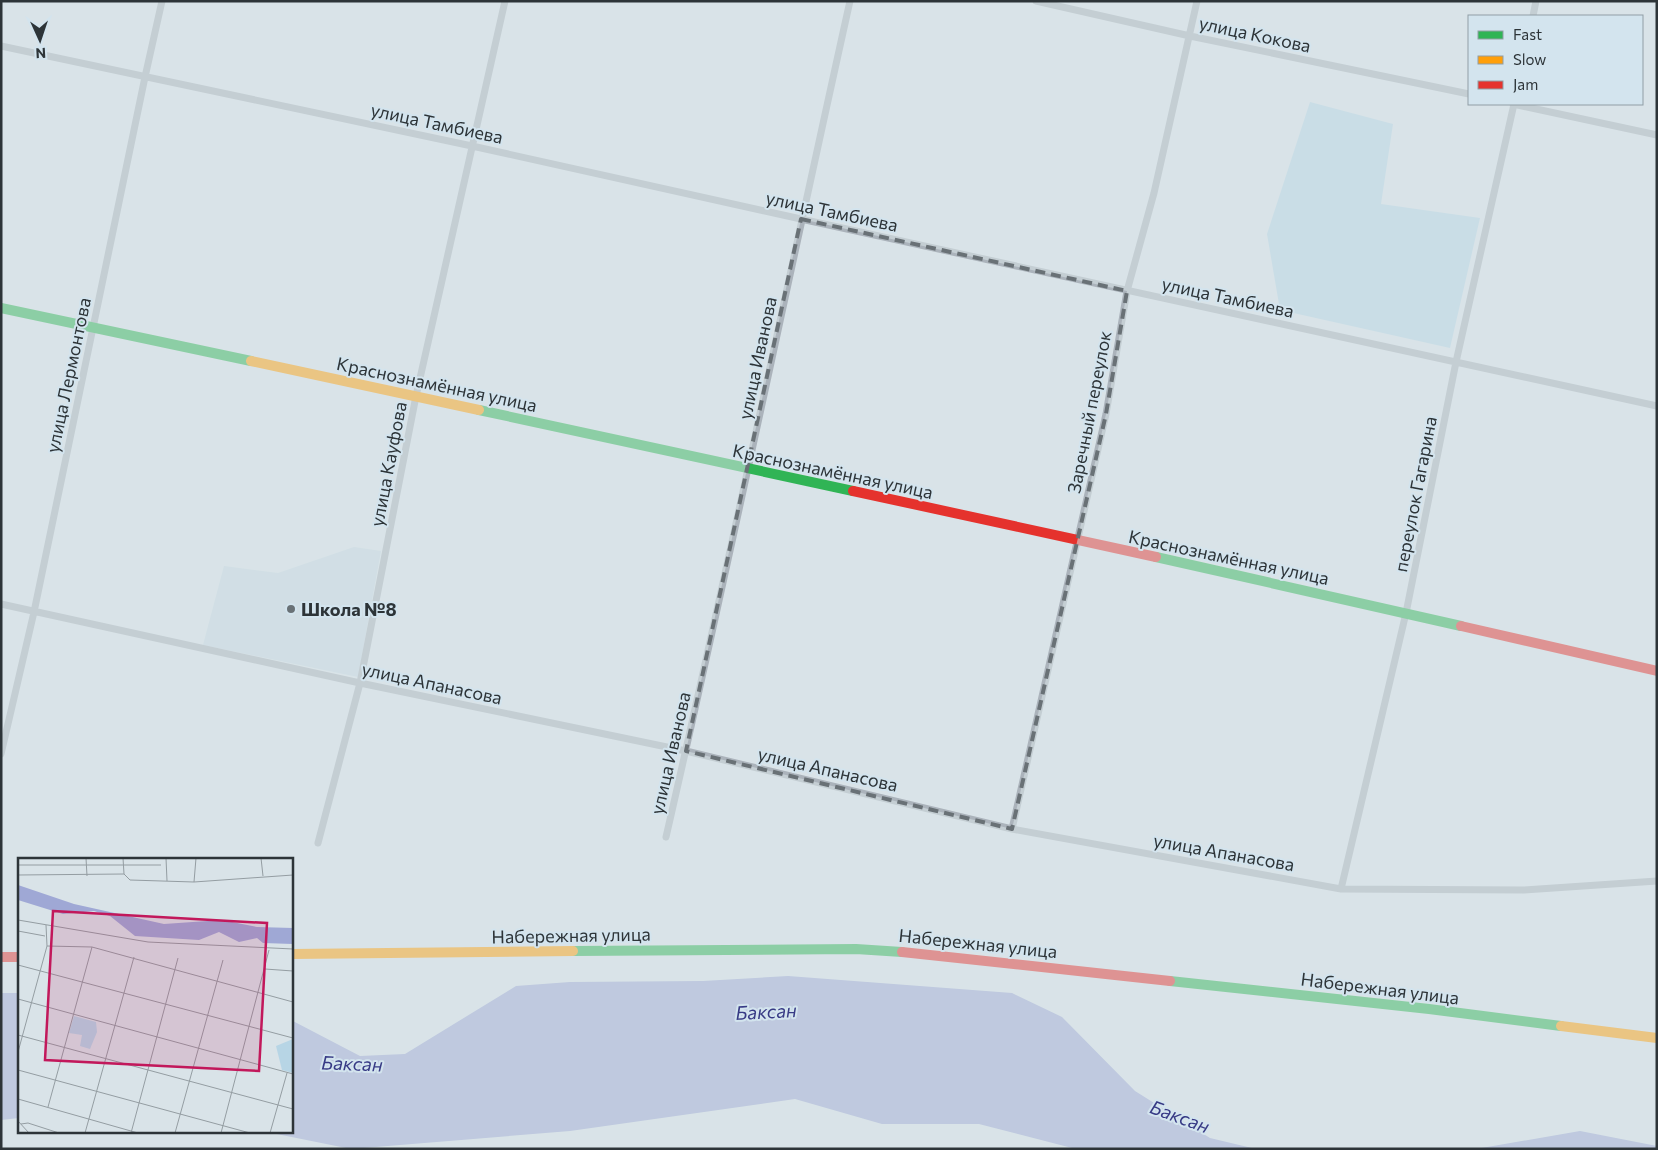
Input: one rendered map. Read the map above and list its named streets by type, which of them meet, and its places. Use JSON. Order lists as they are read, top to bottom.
{
  "streets": {
    "street": [
      "улица Кокова",
      "улица Тамбиева",
      "улица Иванова",
      "улица Лермонтова",
      "Краснознамённая улица",
      "Заречный переулок",
      "улица Кауфова",
      "переулок Гагарина",
      "улица Апанасова",
      "Набережная улица"
    ]
  },
  "crossings": [
    ["улица Кокова", "Заречный переулок"],
    ["улица Тамбиева", "улица Иванова"],
    ["улица Тамбиева", "улица Лермонтова"],
    ["улица Тамбиева", "Заречный переулок"],
    ["улица Тамбиева", "улица Кауфова"],
    ["улица Тамбиева", "переулок Гагарина"],
    ["улица Иванова", "Краснознамённая улица"],
    ["улица Иванова", "улица Апанасова"],
    ["улица Лермонтова", "Краснознамённая улица"],
    ["улица Лермонтова", "улица Апанасова"],
    ["Краснознамённая улица", "Заречный переулок"],
    ["Краснознамённая улица", "улица Кауфова"],
    ["Краснознамённая улица", "переулок Гагарина"],
    ["Заречный переулок", "улица Апанасова"],
    ["улица Кауфова", "улица Апанасова"],
    ["переулок Гагарина", "улица Апанасова"]
  ],
  "water": ["Баксан"],
  "places": ["Школа №8"],
  "legend": ["Fast", "Slow", "Jam"],
  "north": "bottom"
}
